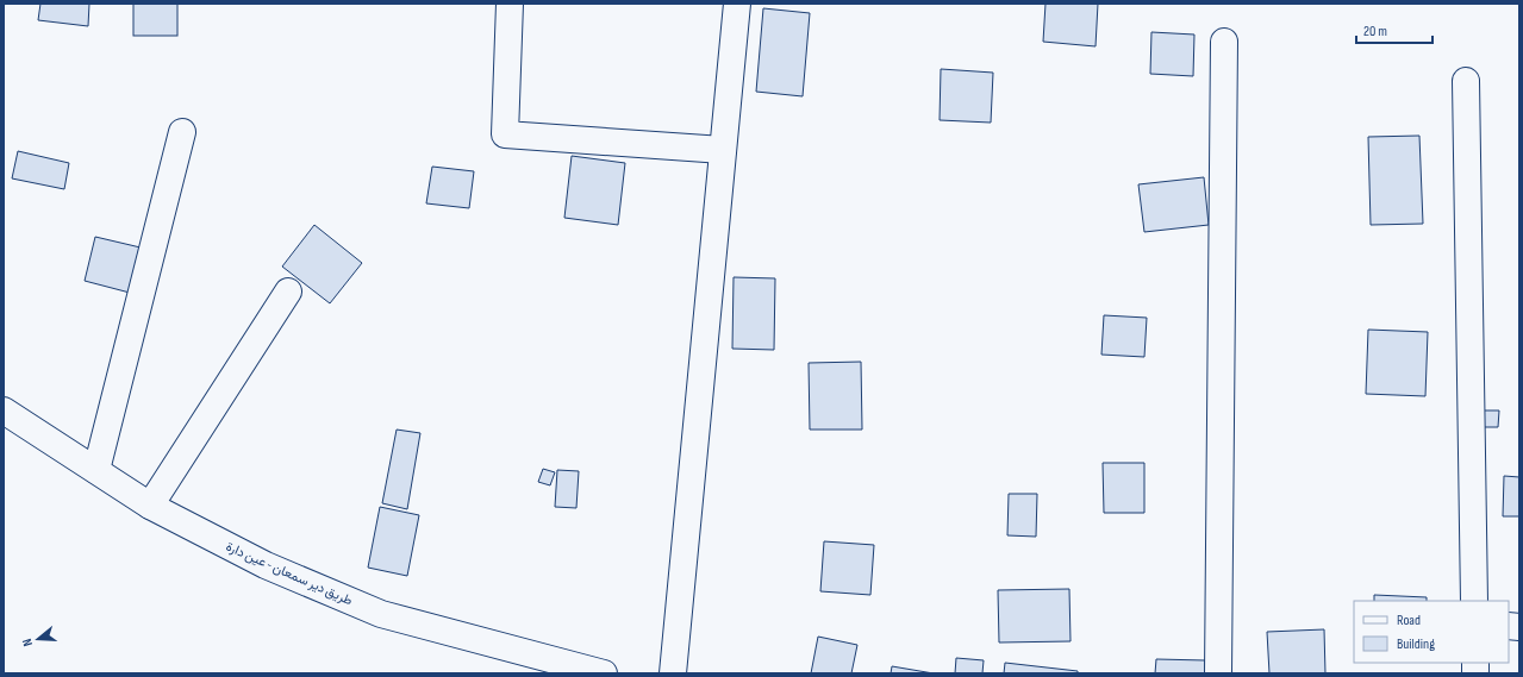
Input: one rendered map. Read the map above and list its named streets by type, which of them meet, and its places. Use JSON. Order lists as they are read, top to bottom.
{
  "streets": {
    "street": ["طريق دير سمعان - عين دارة"]
  },
  "legend": ["Road", "Building"],
  "scale_bar": "20 m",
  "north": "left"
}
